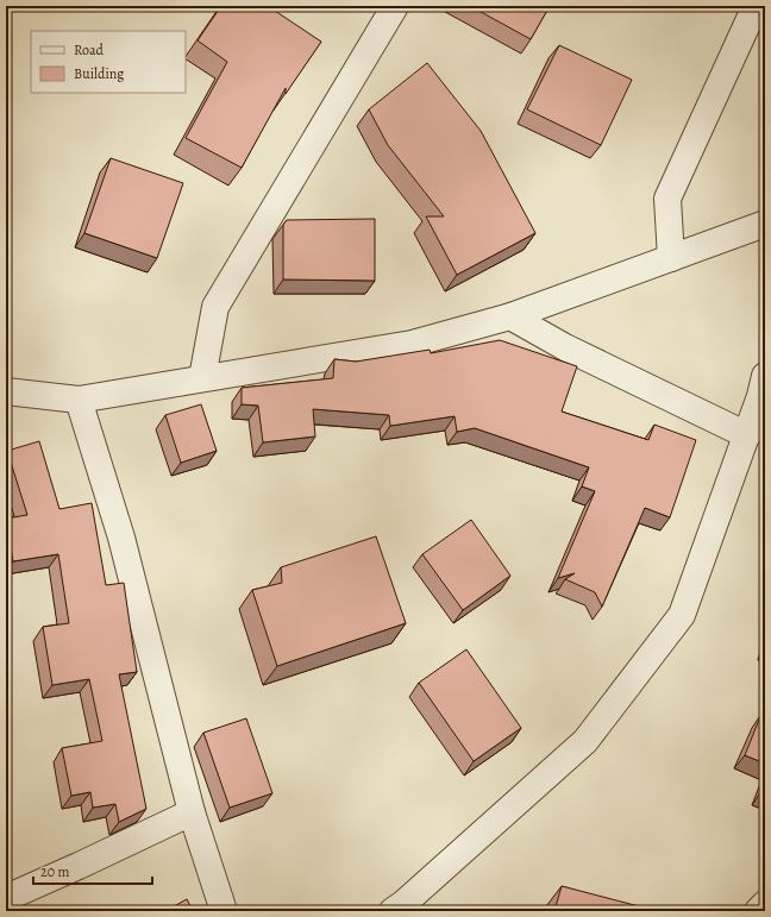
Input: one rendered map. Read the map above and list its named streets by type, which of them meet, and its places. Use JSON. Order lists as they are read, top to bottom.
{
  "legend": ["Road", "Building"],
  "scale_bar": "20 m"
}
